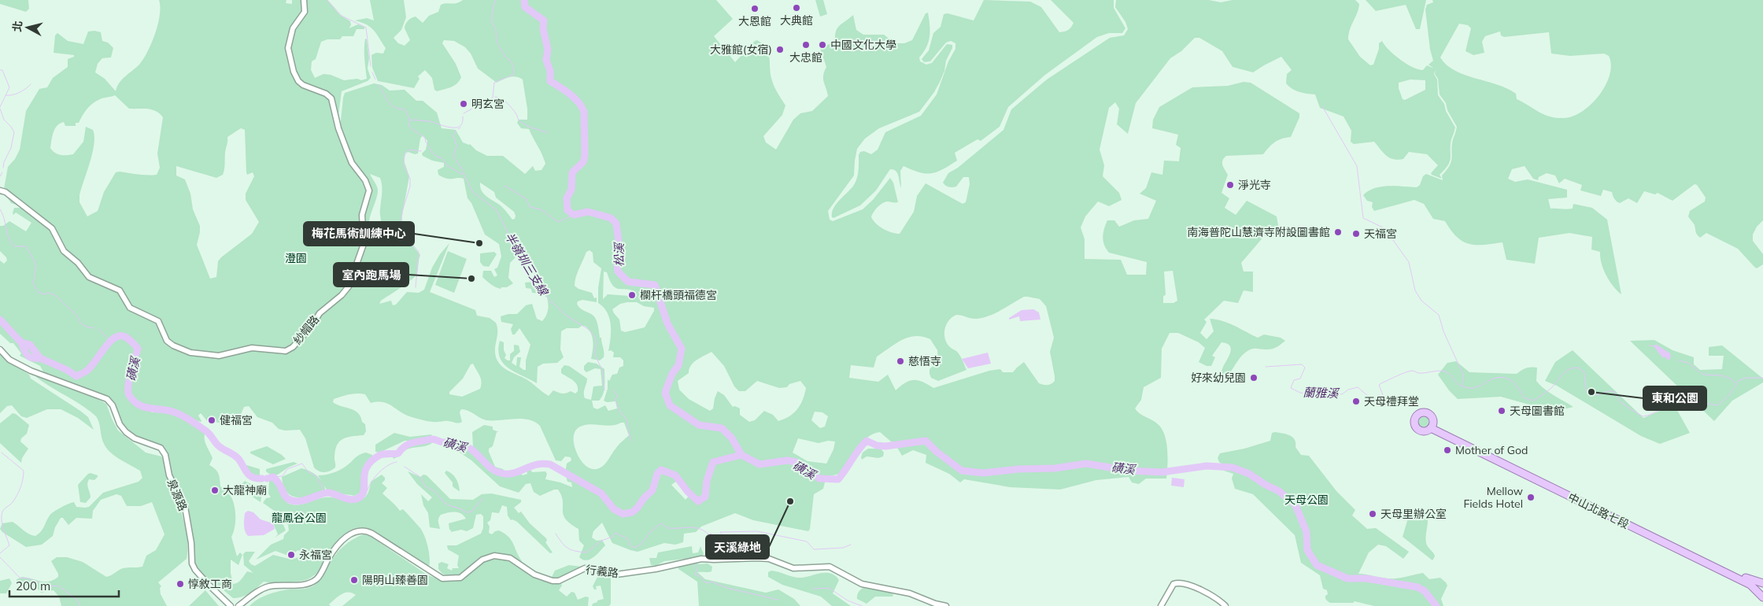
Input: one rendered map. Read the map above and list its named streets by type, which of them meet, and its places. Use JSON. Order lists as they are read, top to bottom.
{
  "streets": {
    "main road": ["中山北路七段"],
    "street": ["紗帽路", "泉源路", "行義路"]
  },
  "water": [
    "松溪",
    "半嶺圳三支線",
    "磺溪",
    "蘭雅溪"
  ],
  "parks": ["澄園", "天母公園", "龍鳳谷公園"],
  "places": [
    "大典館",
    "大恩館",
    "大忠館",
    "中國文化大學",
    "大雅館(女宿)",
    "明玄宮",
    "淨光寺",
    "南海普陀山慧濟寺附設圖書館",
    "天福宮",
    "梅花馬術訓練中心",
    "室內跑馬場",
    "欄杆橋頭福德宮",
    "慈悟寺",
    "好來幼兒園",
    "東和公園",
    "天母禮拜堂",
    "天母圖書館",
    "健福宮",
    "Mother of God",
    "大龍神廟",
    "Mellow Fields Hotel",
    "天溪綠地",
    "天母里辦公室",
    "永福宮",
    "陽明山臻善園",
    "惇敘工商"
  ],
  "scale_bar": "200 m",
  "north": "left"
}
